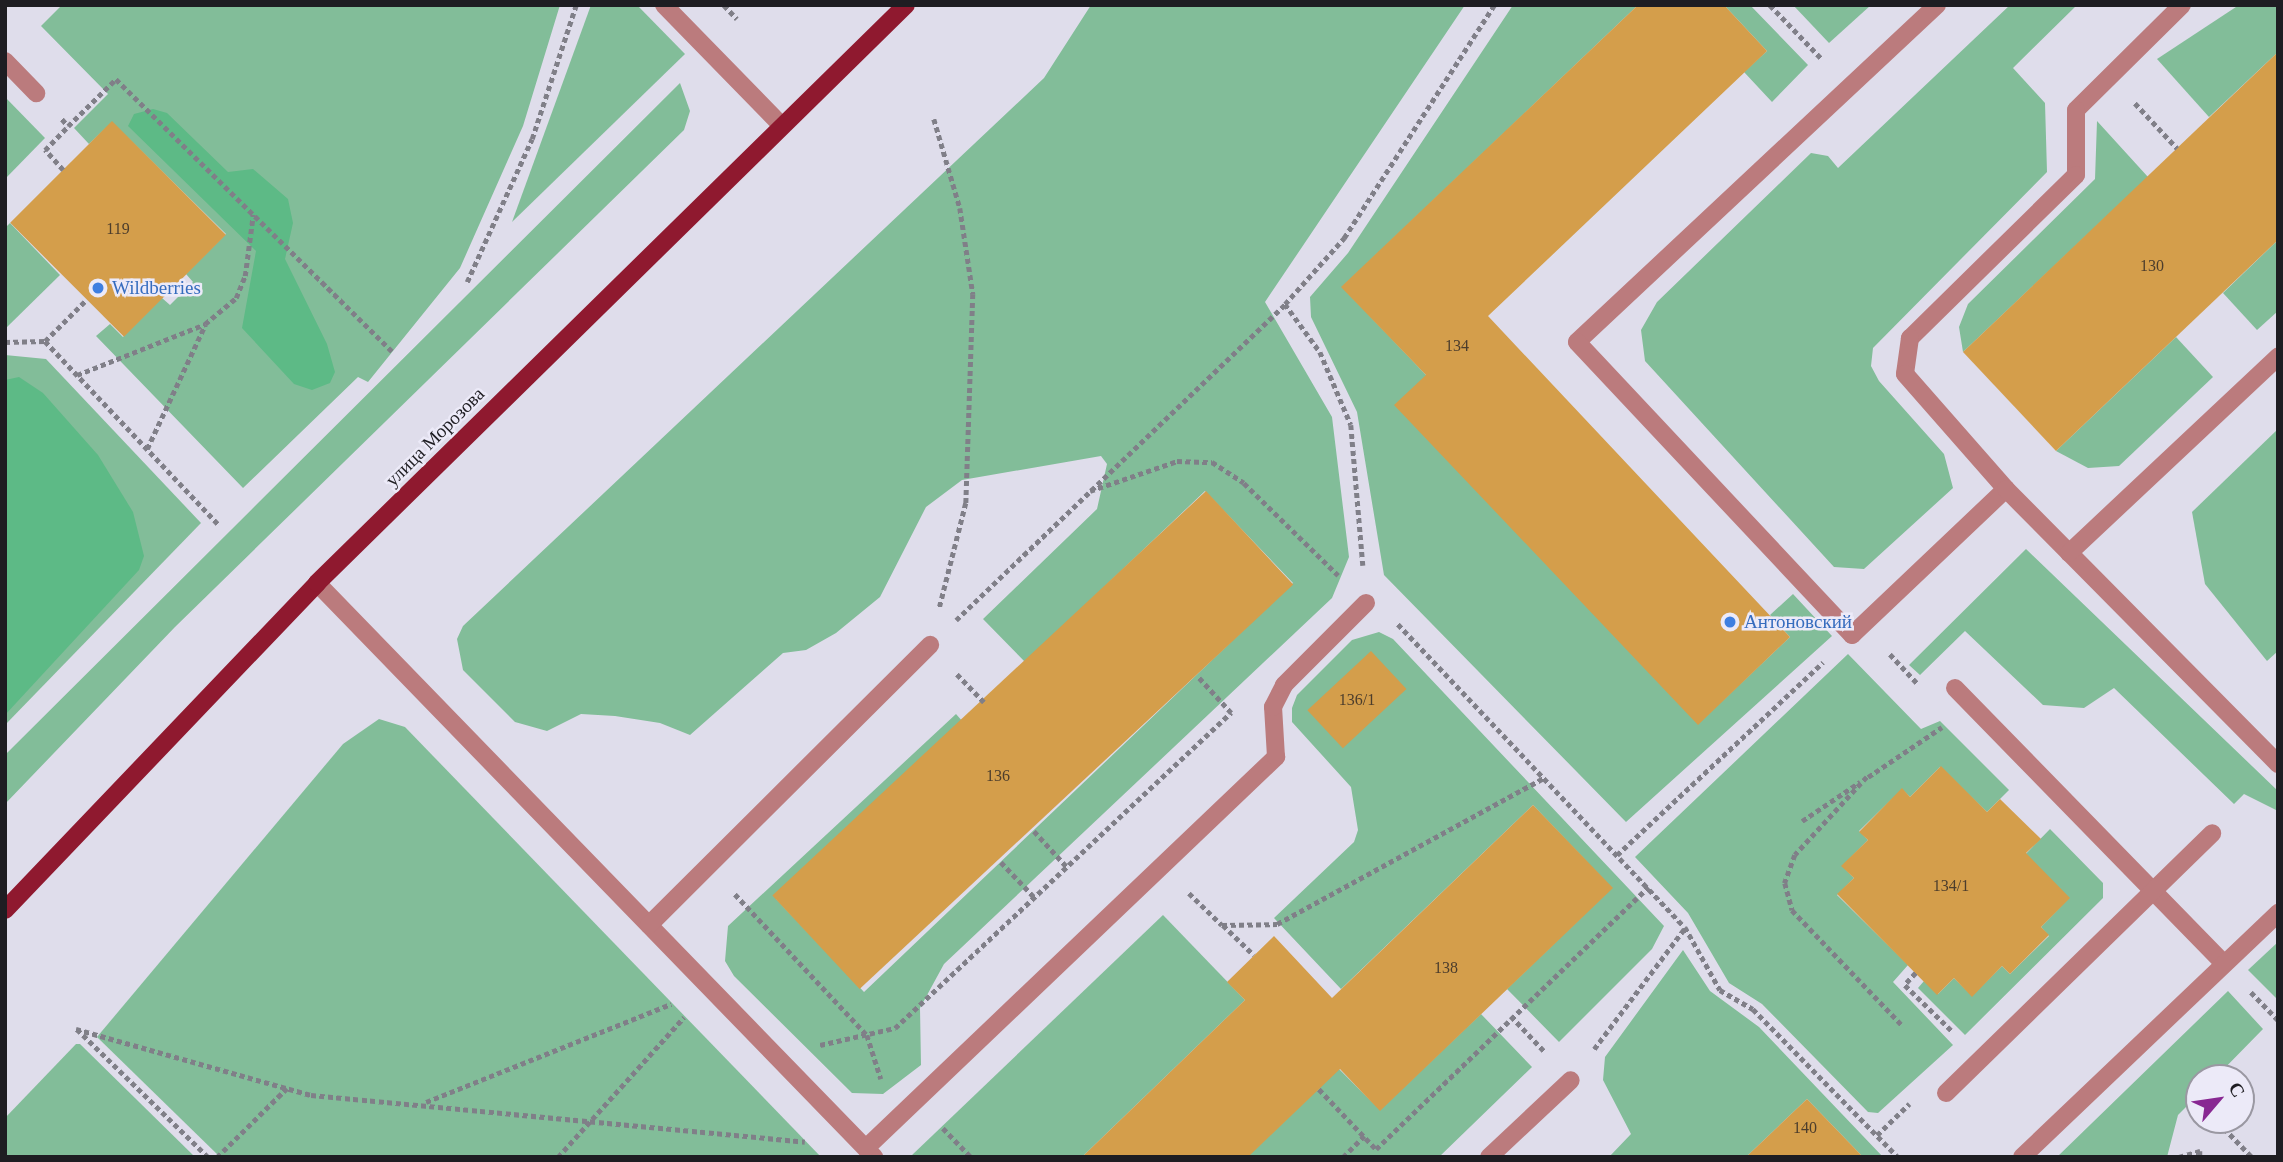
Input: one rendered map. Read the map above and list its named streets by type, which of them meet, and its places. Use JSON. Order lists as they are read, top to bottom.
{
  "streets": {
    "main road": ["улица Морозова"]
  },
  "places": ["Wildberries", "Антоновский"],
  "house_numbers": [
    "119",
    "130",
    "134",
    "136/1",
    "136",
    "134/1",
    "138",
    "140"
  ],
  "north": "top right"
}
